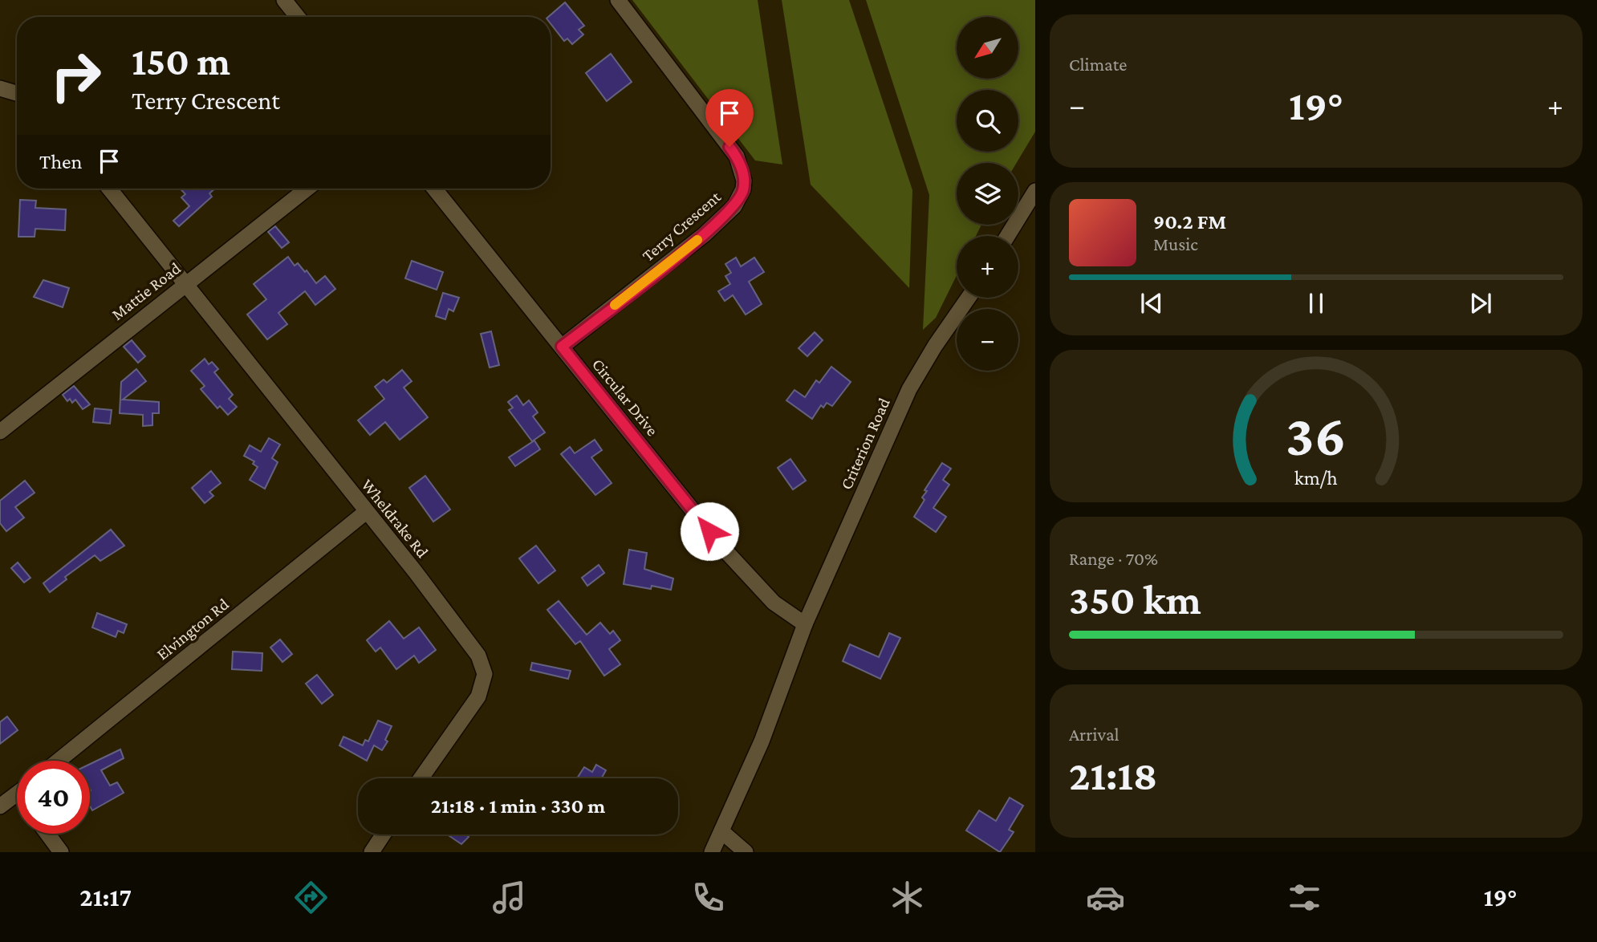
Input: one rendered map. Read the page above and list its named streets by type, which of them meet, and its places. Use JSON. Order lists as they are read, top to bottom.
{
  "streets": {
    "street": [
      "Terry Crescent",
      "Mattie Road",
      "Circular Drive",
      "Criterion Road",
      "Wheldrake Rd",
      "Elvington Rd"
    ]
  },
  "crossings": [
    ["Terry Crescent", "Circular Drive"],
    ["Mattie Road", "Wheldrake Rd"],
    ["Circular Drive", "Criterion Road"],
    ["Wheldrake Rd", "Elvington Rd"]
  ],
  "north": "bottom left",
  "page": {
    "tile": [
      "Climate",
      ["Range · 70%", "350 km"],
      ["Arrival", "21:18"]
    ],
    "map_buttons": ["+", "−"],
    "turn": ["150 m", "Terry Crescent"],
    "heat": ["−", "19°", "+"],
    "then": "Then",
    "song": ["90.2 FM", "Music"],
    "limit": "40",
    "trip": "21:18 · 1 min · 330 m",
    "tabs": ["21:17", "19°"],
    "gauge": ["36", "km/h"]
  }
}
